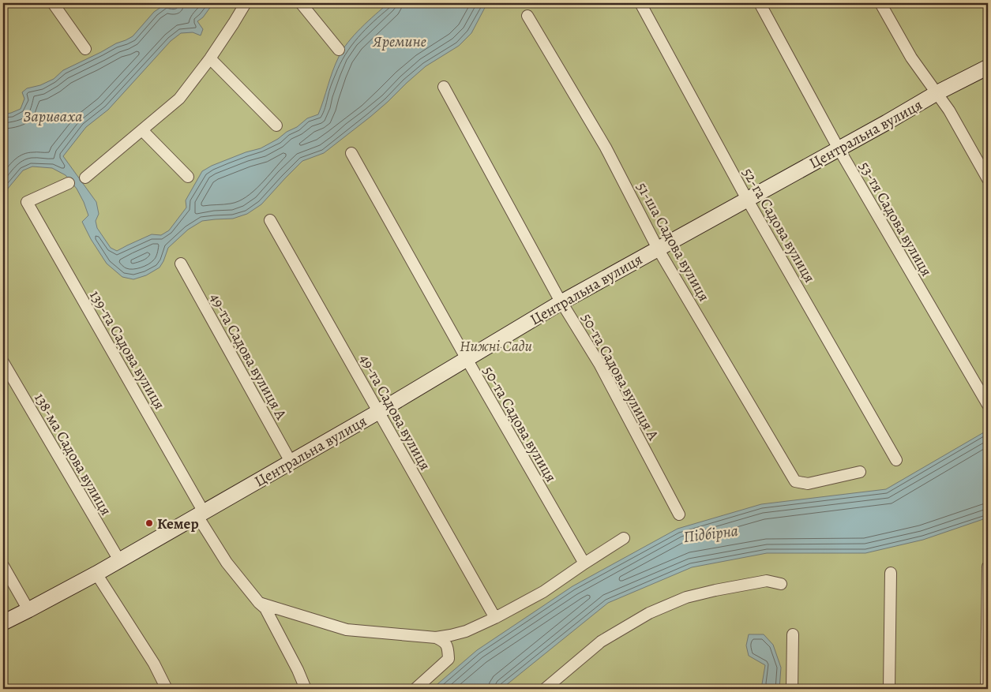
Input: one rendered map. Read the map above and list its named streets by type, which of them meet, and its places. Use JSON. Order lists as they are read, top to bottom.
{
  "streets": {
    "street": [
      "Центральна вулиця",
      "53-тя Садова вулиця",
      "52-га Садова вулиця",
      "51-ша Садова вулиця",
      "139-та Садова вулиця",
      "49-та Садова вулиця А",
      "50-та Садова вулиця А",
      "49-та Садова вулиця",
      "50-та Садова вулиця",
      "138-ма Садова вулиця"
    ]
  },
  "crossings": [
    ["Центральна вулиця", "53-тя Садова вулиця"],
    ["Центральна вулиця", "52-га Садова вулиця"],
    ["Центральна вулиця", "51-ша Садова вулиця"],
    ["Центральна вулиця", "139-та Садова вулиця"],
    ["Центральна вулиця", "49-та Садова вулиця А"],
    ["Центральна вулиця", "50-та Садова вулиця А"],
    ["Центральна вулиця", "49-та Садова вулиця"],
    ["Центральна вулиця", "50-та Садова вулиця"],
    ["Центральна вулиця", "138-ма Садова вулиця"]
  ],
  "water": ["Яремине", "Зариваха", "Підбірна"],
  "parks": ["Нижні Сади"],
  "places": ["Кемер"]
}
